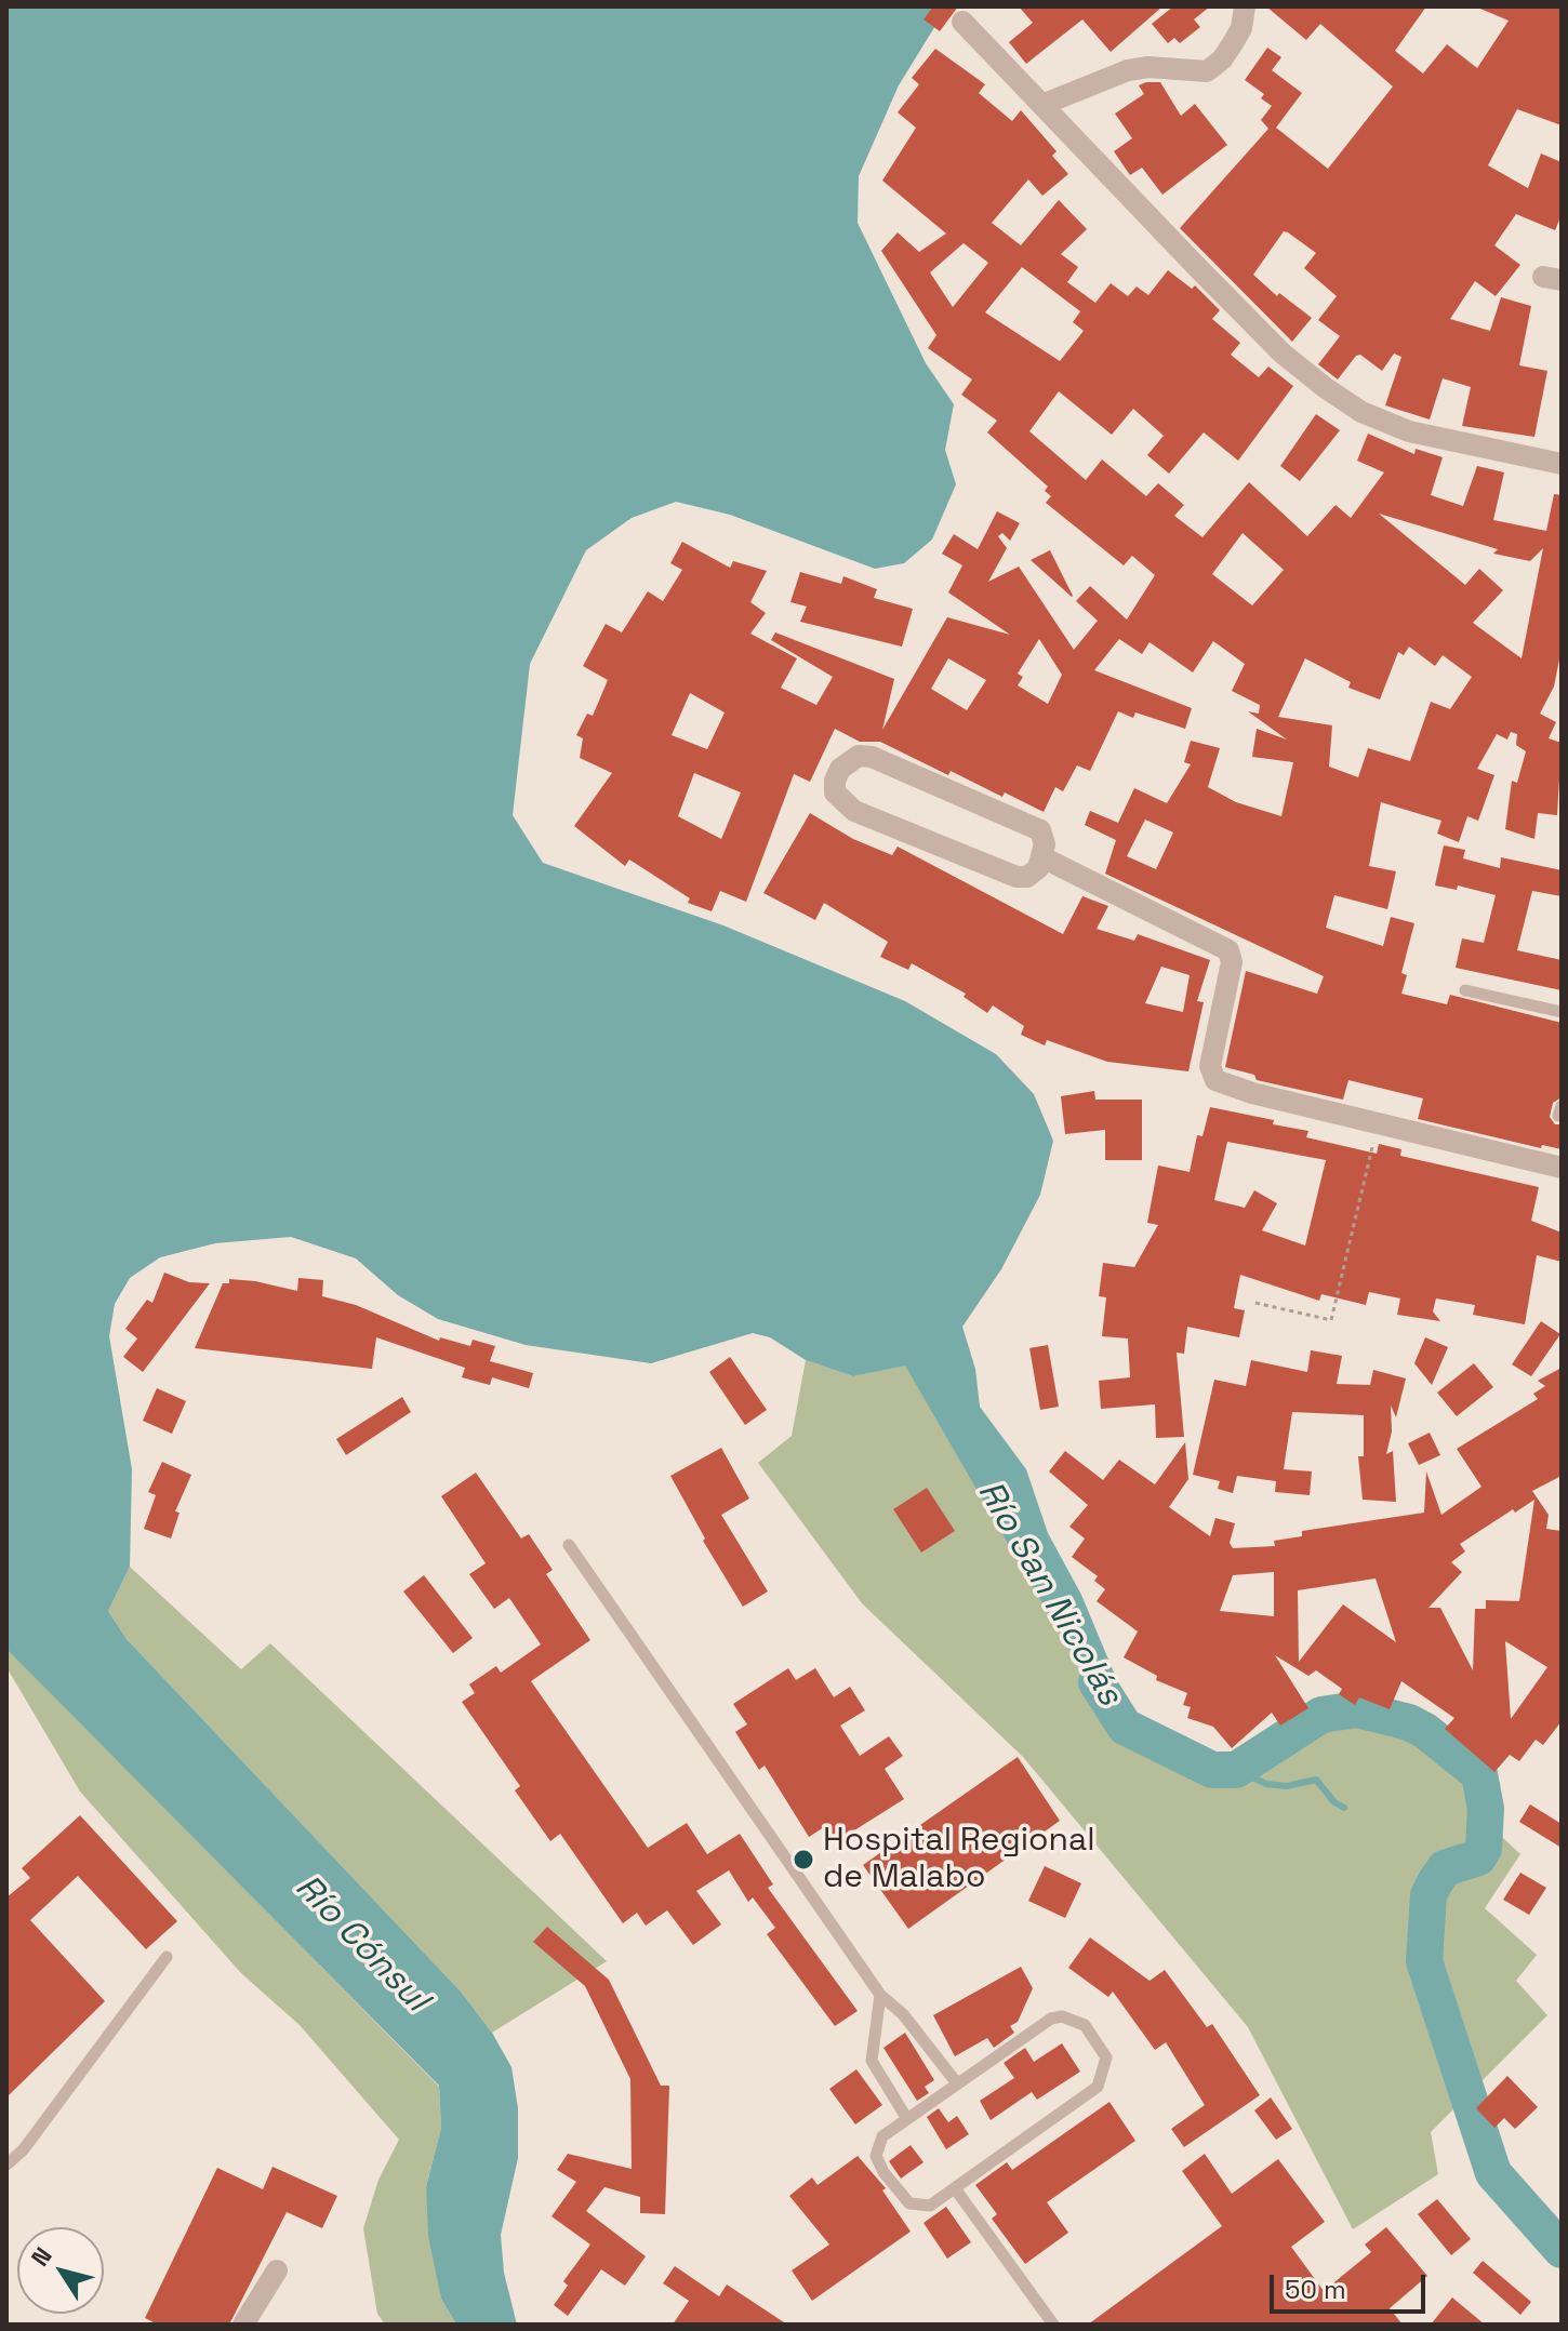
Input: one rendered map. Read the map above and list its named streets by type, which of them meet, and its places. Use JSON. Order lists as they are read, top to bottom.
{
  "water": ["Río San Nicolás", "Río Cónsul"],
  "places": ["Hospital Regional de Malabo"],
  "scale_bar": "50 m",
  "north": "top left"
}
